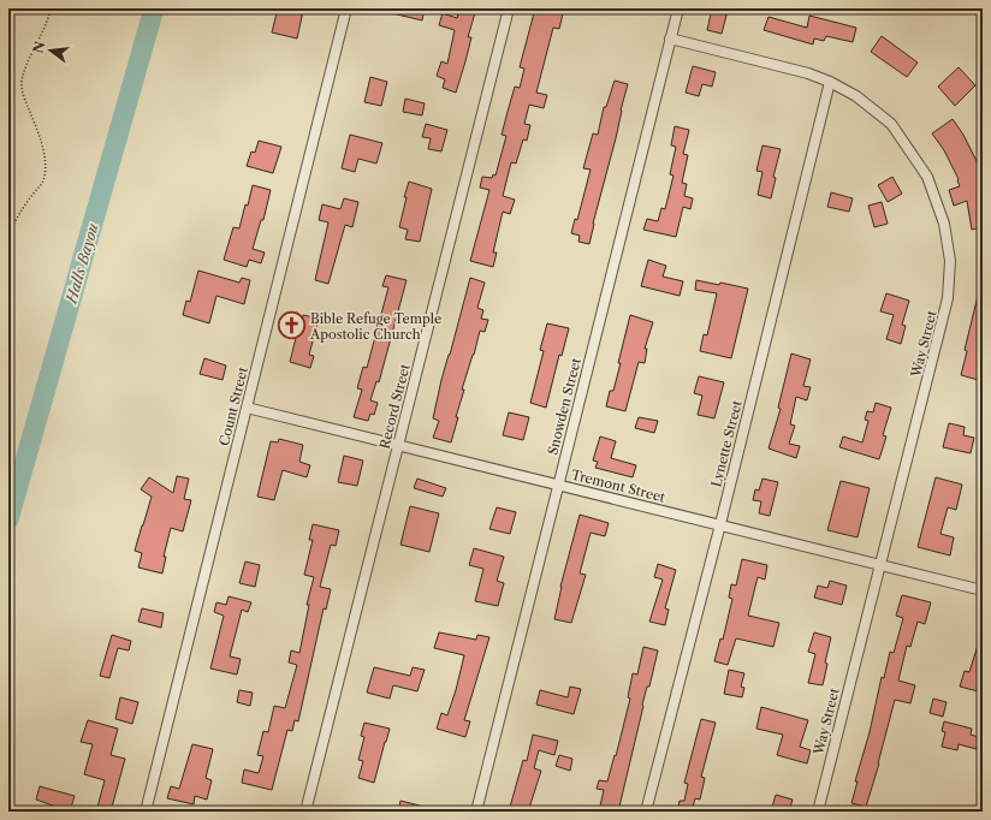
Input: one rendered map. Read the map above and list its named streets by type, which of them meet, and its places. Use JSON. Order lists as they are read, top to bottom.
{
  "streets": {
    "street": [
      "Way Street",
      "Count Street",
      "Record Street",
      "Snowden Street",
      "Lynette Street",
      "Tremont Street"
    ]
  },
  "crossings": [
    ["Way Street", "Snowden Street"],
    ["Way Street", "Lynette Street"],
    ["Way Street", "Tremont Street"],
    ["Count Street", "Tremont Street"],
    ["Record Street", "Tremont Street"],
    ["Snowden Street", "Tremont Street"],
    ["Lynette Street", "Tremont Street"]
  ],
  "water": ["Halls Bayou"],
  "places": {
    "church": ["Bible Refuge Temple Apostolic Church"]
  },
  "north": "left"
}
